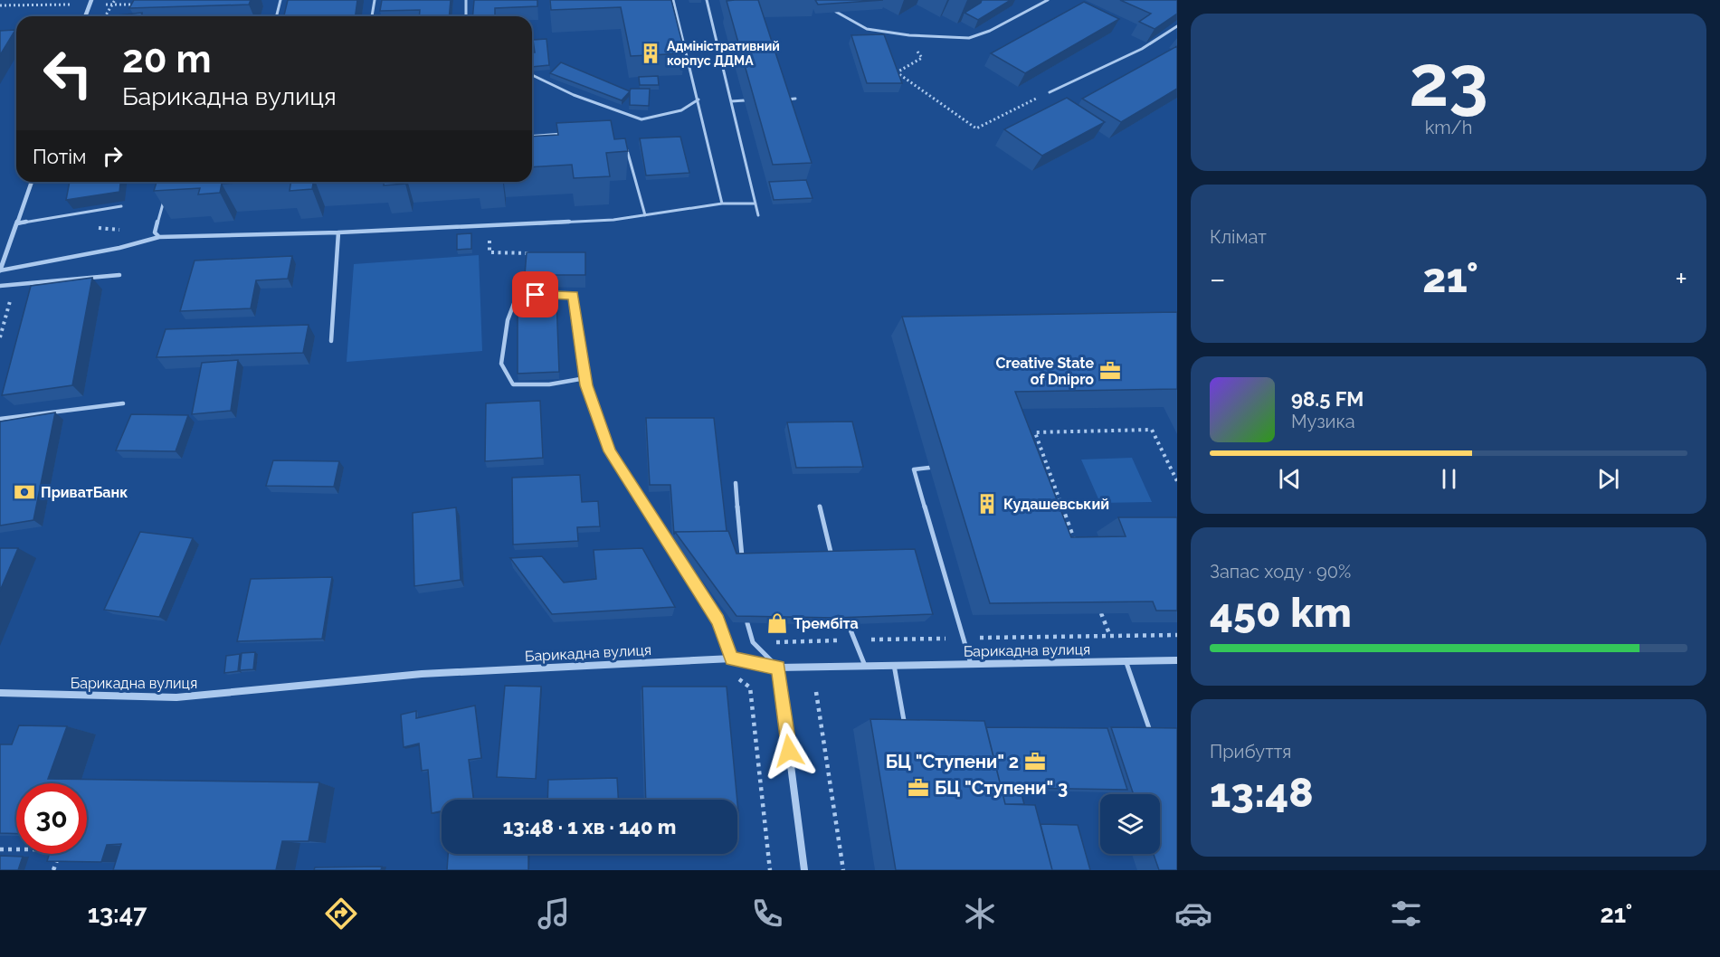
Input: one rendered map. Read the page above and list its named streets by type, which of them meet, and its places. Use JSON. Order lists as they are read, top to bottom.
{
  "streets": {
    "street": ["Барикадна вулиця"]
  },
  "places": {
    "building": ["Адміністративний корпус ДДМА", "Кудашевський"],
    "office": ["Creative State of Dnipro", "БЦ \"Ступени\" 2", "БЦ \"Ступени\" 3"],
    "bank": ["ПриватБанк"],
    "shop": ["Трембіта"]
  },
  "page": {
    "tile": [
      ["23", "km/h"],
      "Клімат",
      ["Запас ходу · 90%", "450 km"],
      ["Прибуття", "13:48"]
    ],
    "turn": ["20 m", "Барикадна вулиця"],
    "then": "Потім",
    "heat": ["−", "21°", "+"],
    "song": ["98.5 FM", "Музика"],
    "limit": "30",
    "trip": "13:48 · 1 хв · 140 m",
    "tabs": ["13:47", "21°"]
  }
}
